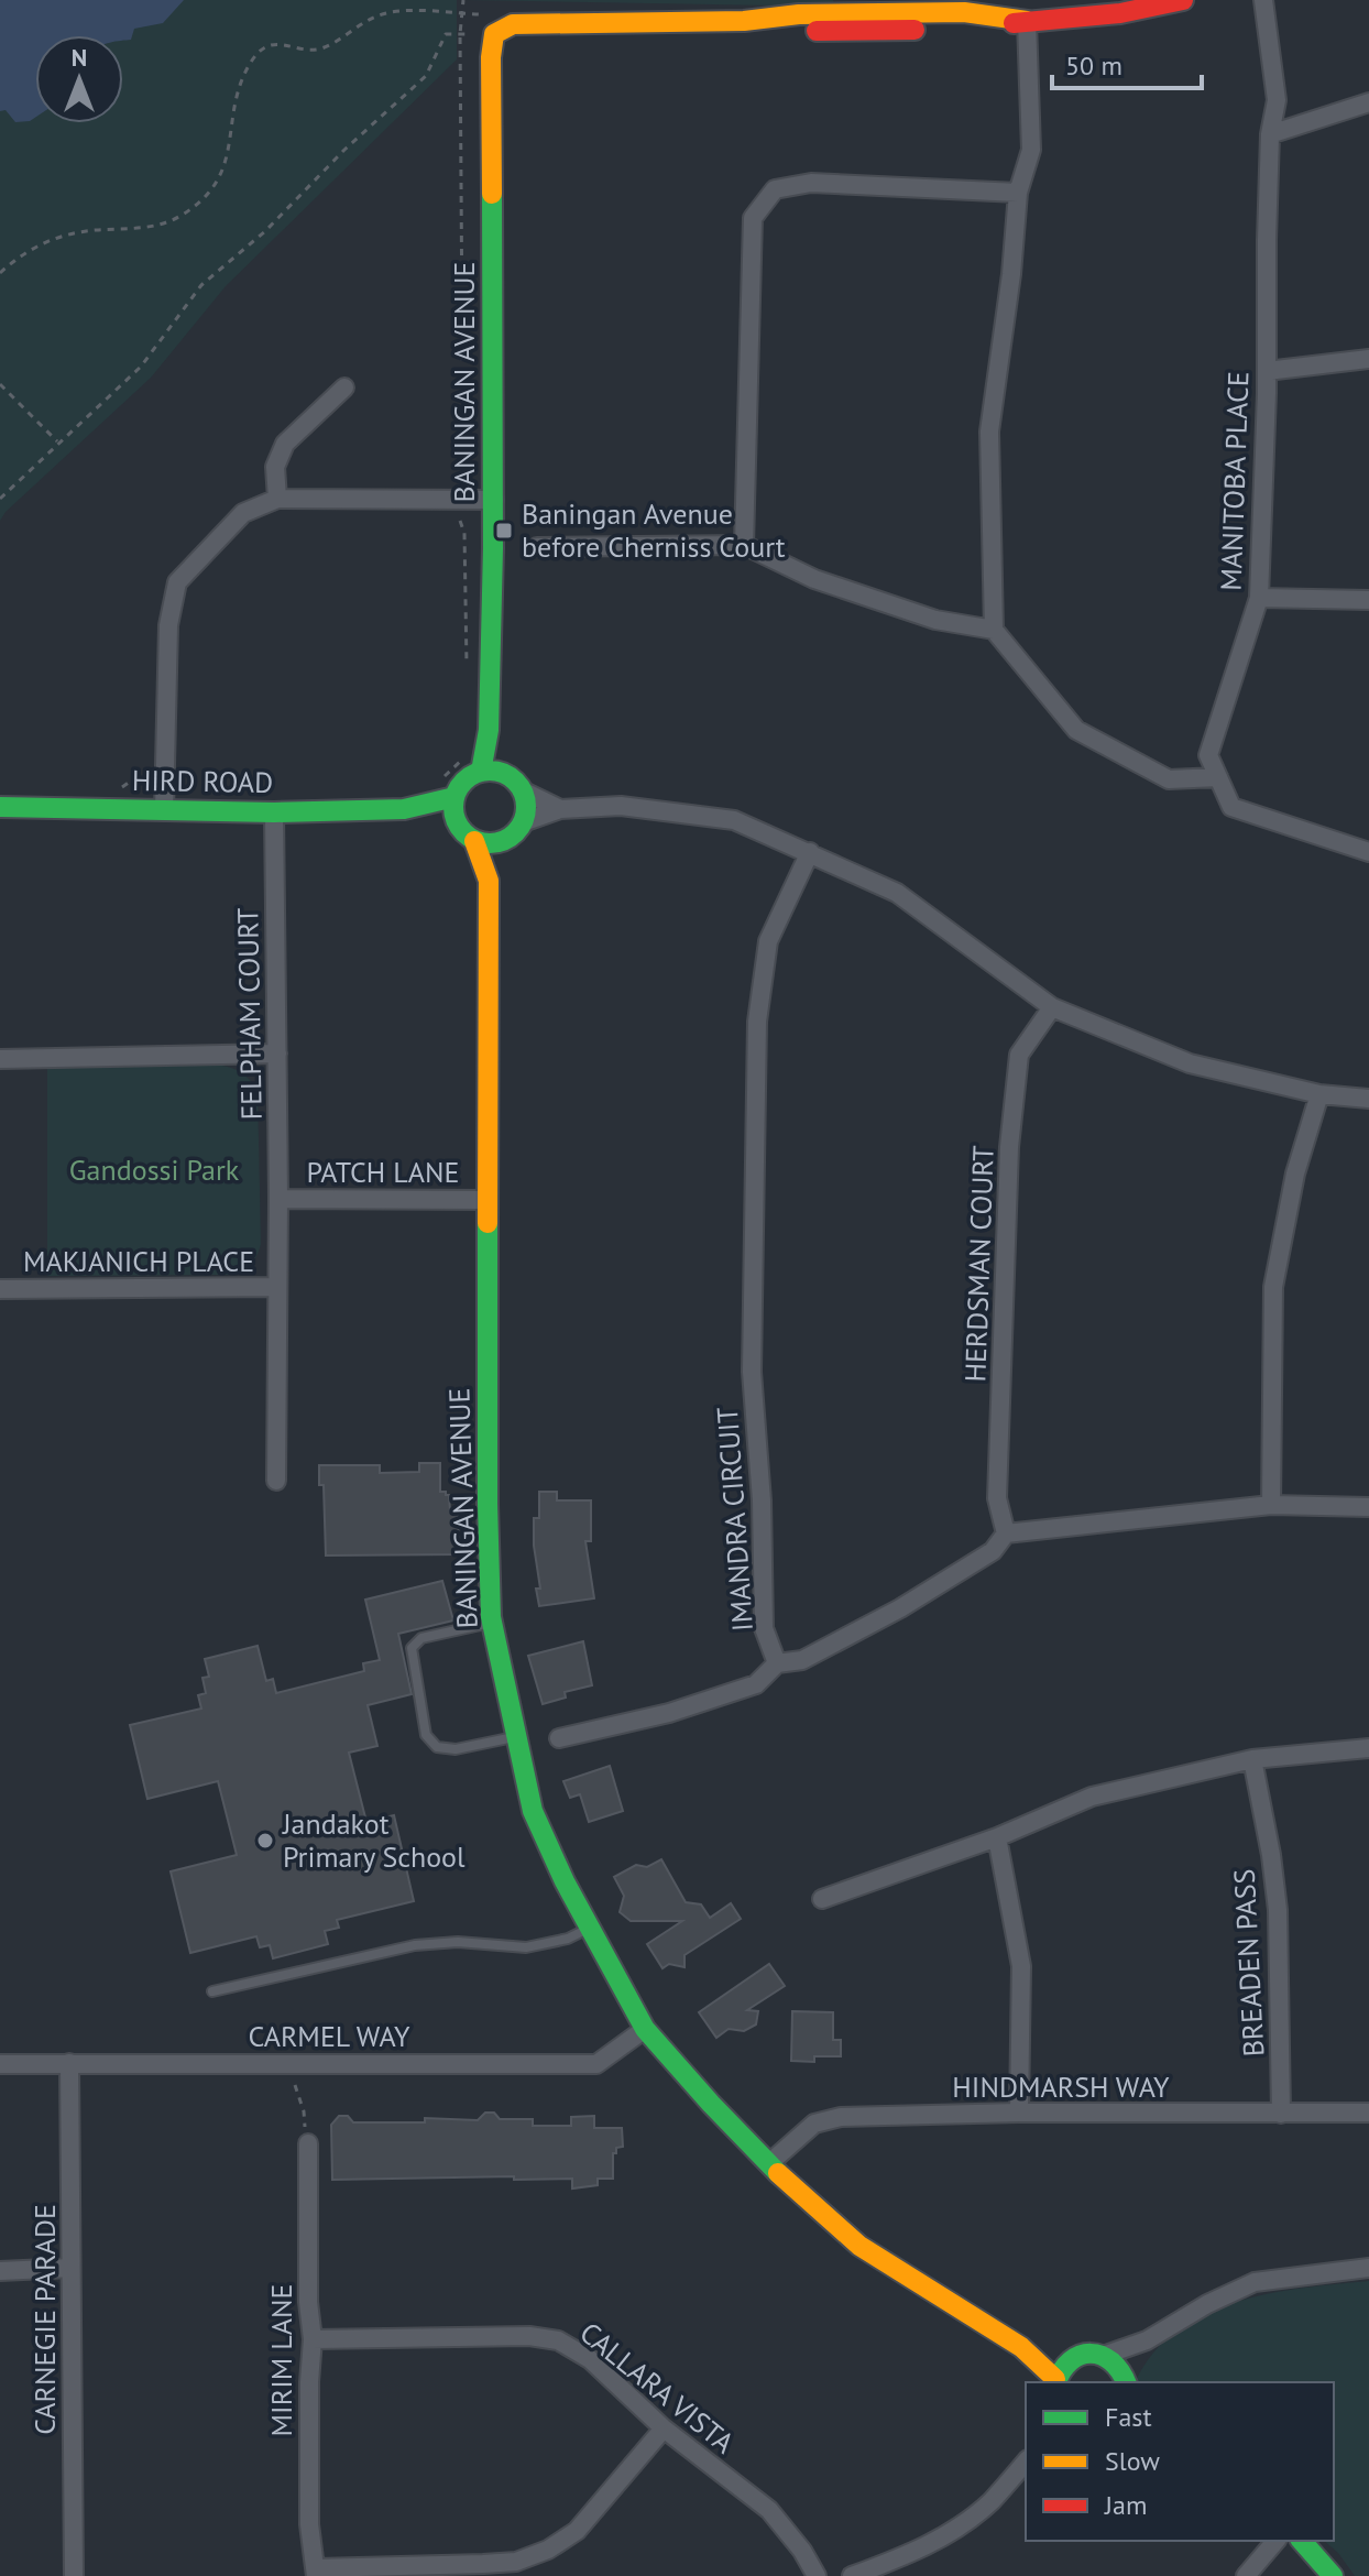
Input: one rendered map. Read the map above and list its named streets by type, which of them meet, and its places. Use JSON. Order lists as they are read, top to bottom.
{
  "streets": {
    "street": [
      "BANINGAN AVENUE",
      "MANITOBA PLACE",
      "HIRD ROAD",
      "FELPHAM COURT",
      "PATCH LANE",
      "MAKJANICH PLACE",
      "HERDSMAN COURT",
      "IMANDRA CIRCUIT",
      "BREADEN PASS",
      "CARMEL WAY",
      "HINDMARSH WAY",
      "CARNEGIE PARADE",
      "MIRIM LANE",
      "CALLARA VISTA"
    ]
  },
  "crossings": [
    ["BANINGAN AVENUE", "HIRD ROAD"],
    ["BANINGAN AVENUE", "PATCH LANE"],
    ["BANINGAN AVENUE", "CARMEL WAY"],
    ["BANINGAN AVENUE", "HINDMARSH WAY"],
    ["HIRD ROAD", "FELPHAM COURT"],
    ["FELPHAM COURT", "PATCH LANE"],
    ["FELPHAM COURT", "MAKJANICH PLACE"],
    ["HERDSMAN COURT", "IMANDRA CIRCUIT"],
    ["BREADEN PASS", "HINDMARSH WAY"],
    ["CARMEL WAY", "CARNEGIE PARADE"],
    ["MIRIM LANE", "CALLARA VISTA"]
  ],
  "parks": ["Gandossi Park"],
  "places": {
    "transit": ["Baningan Avenue before Cherniss Court"],
    "other": ["Jandakot Primary School"]
  },
  "legend": ["Fast", "Slow", "Jam"],
  "scale_bar": "50 m",
  "north": "top"
}
